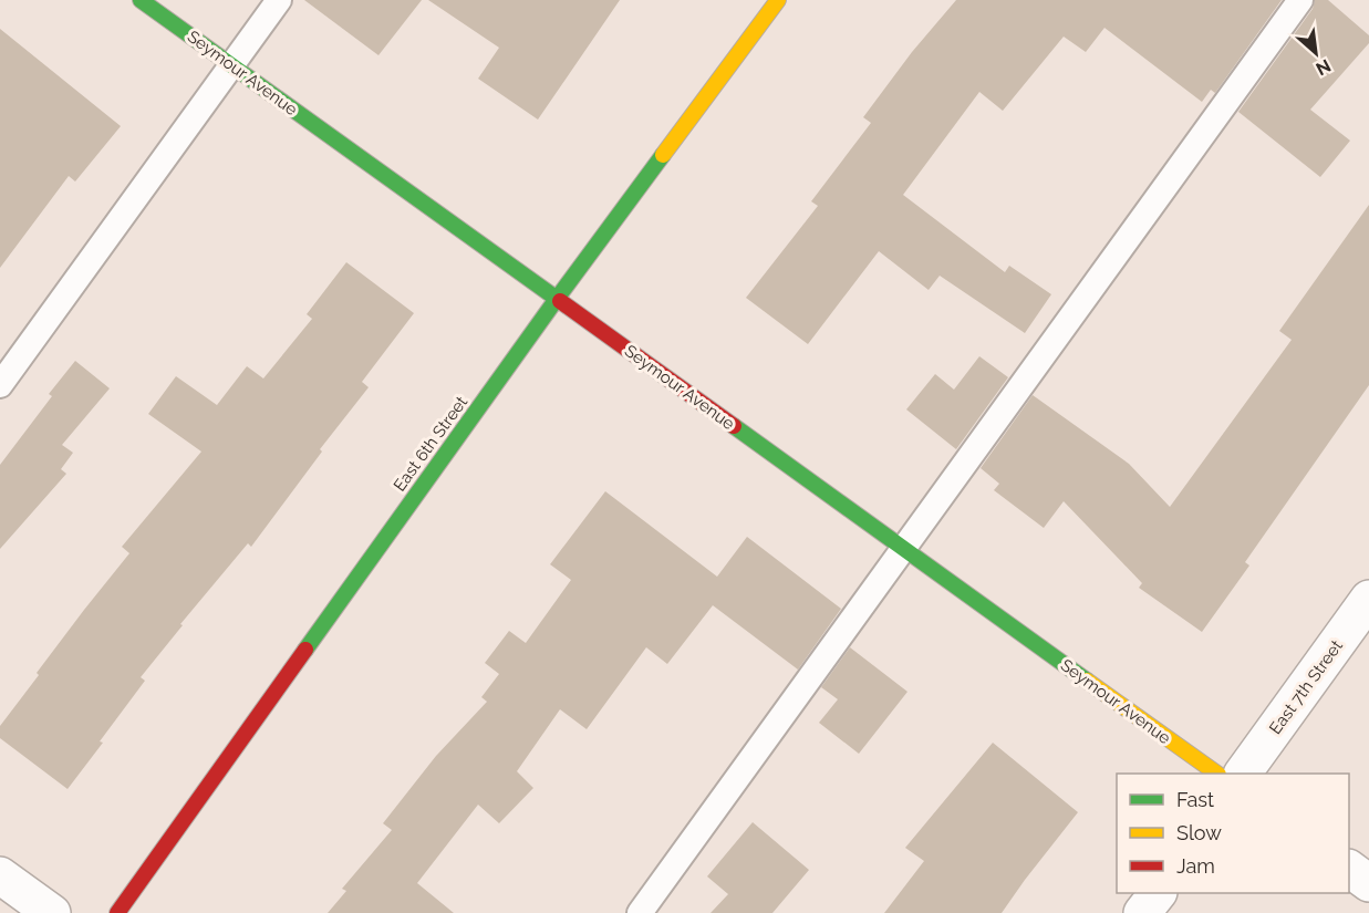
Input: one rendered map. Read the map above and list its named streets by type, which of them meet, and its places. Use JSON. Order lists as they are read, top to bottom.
{
  "streets": {
    "street": ["Seymour Avenue", "East 6th Street", "East 7th Street"]
  },
  "crossings": [
    ["Seymour Avenue", "East 6th Street"]
  ],
  "legend": ["Fast", "Slow", "Jam"],
  "north": "bottom right"
}
